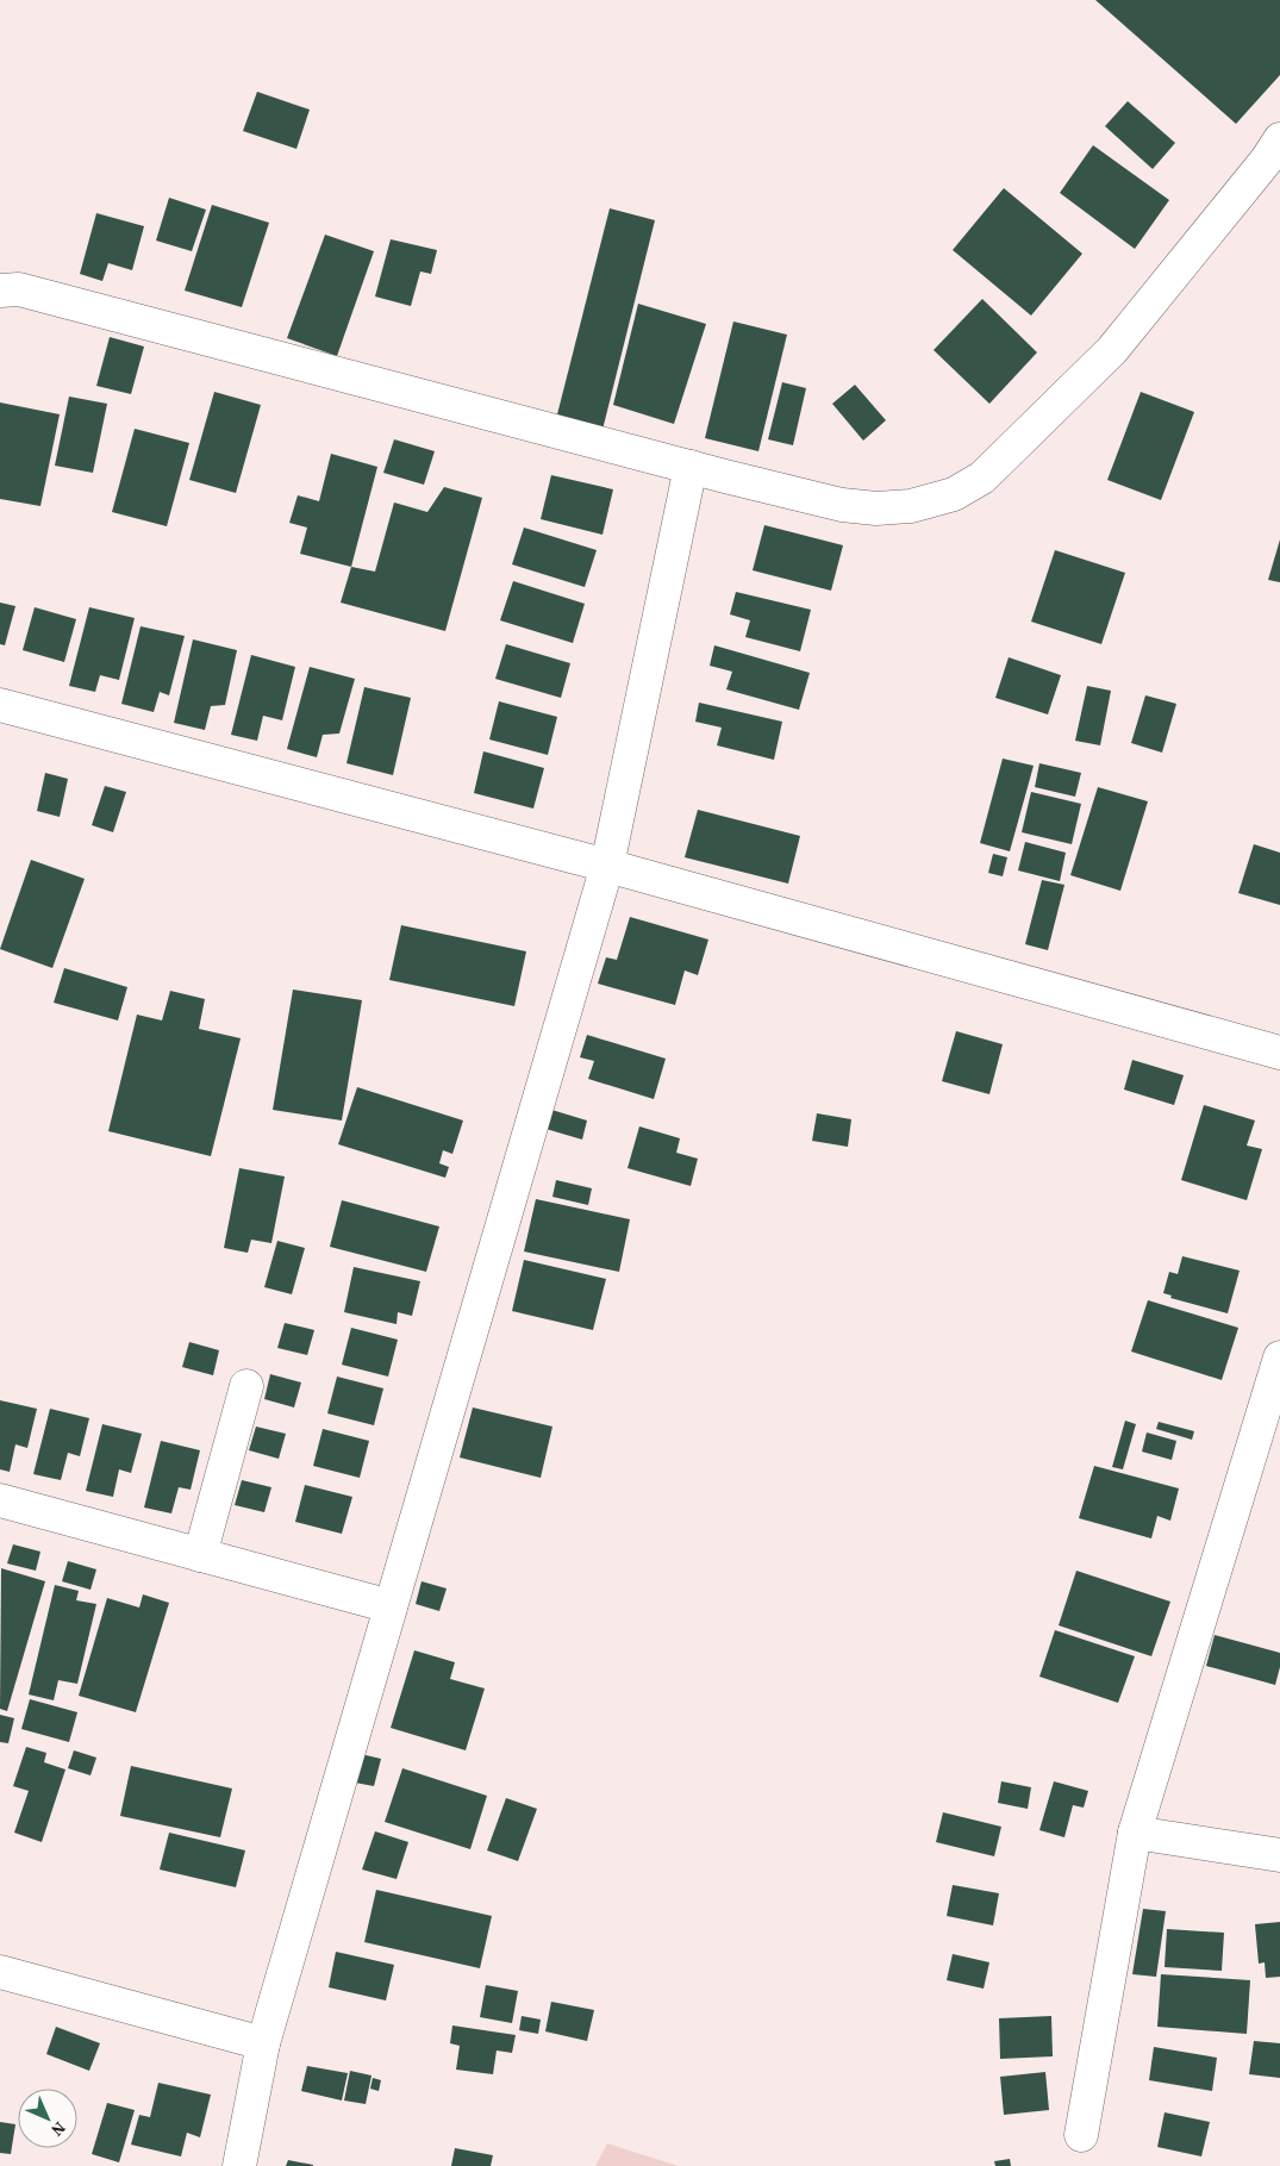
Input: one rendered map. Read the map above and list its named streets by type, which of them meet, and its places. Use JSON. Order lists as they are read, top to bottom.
{
  "north": "bottom right"
}
